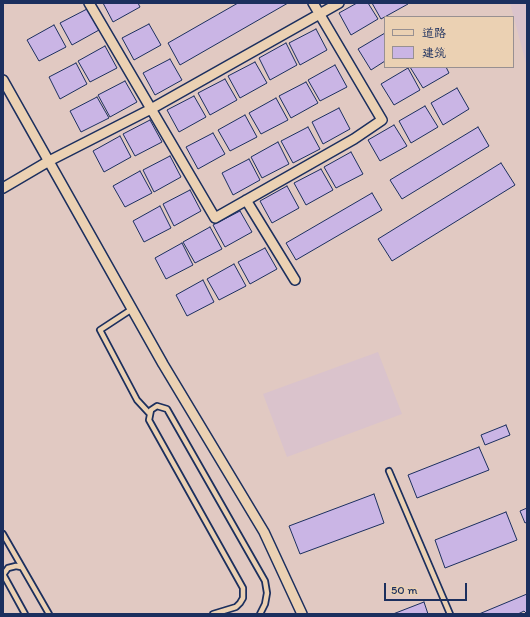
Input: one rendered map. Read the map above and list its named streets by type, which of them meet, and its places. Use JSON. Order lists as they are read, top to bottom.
{
  "legend": ["道路", "建筑"],
  "scale_bar": "50 m"
}
